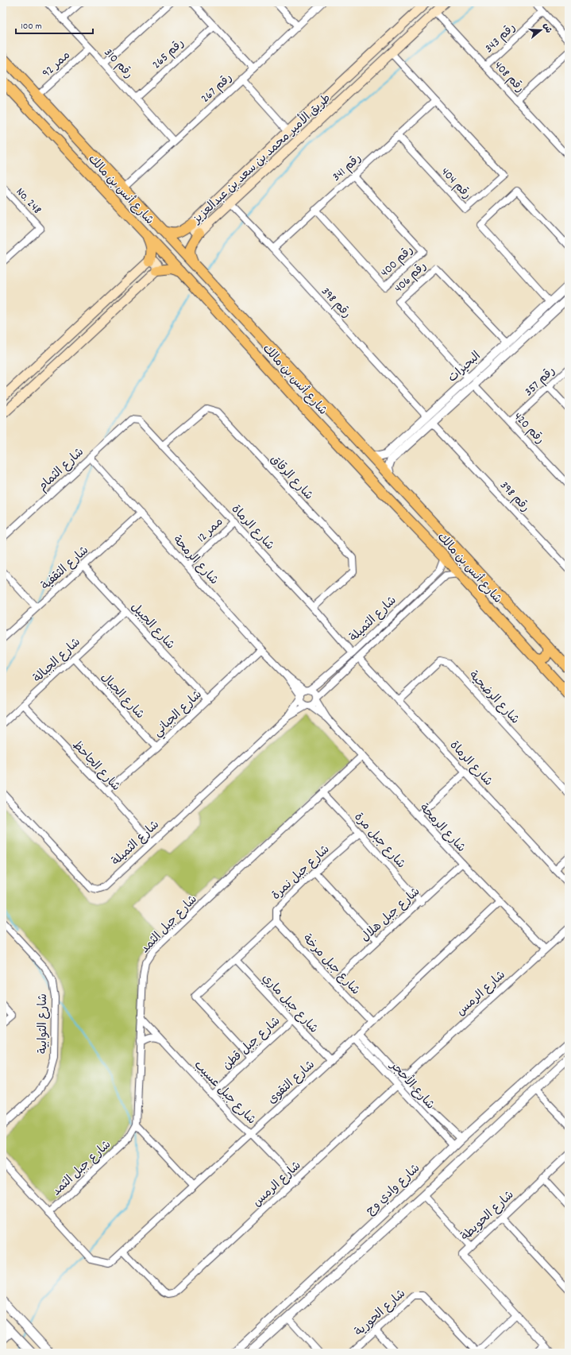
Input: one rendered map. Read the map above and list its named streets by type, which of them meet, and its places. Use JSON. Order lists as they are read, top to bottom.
{
  "streets": {
    "main road": ["طريق الأمير محمد بن سعد بن عبدالعزيز", "شارع أنس بن مالك"],
    "street": [
      "رقم 343",
      "رقم 265",
      "رقم 310",
      "ممر 92",
      "رقم 408",
      "رقم 267",
      "رقم 341",
      "رقم 404",
      "No. 248",
      "رقم 400",
      "رقم 406",
      "رقم 398",
      "البحيرات",
      "رقم 357",
      "رقم 420",
      "شارع الثمام",
      "شارع الرقاق",
      "شارع الرماة",
      "ممر 12",
      "شارع الرمحة",
      "شارع الثقفية",
      "شارع الثميلة",
      "شارع الجبيل",
      "شارع الجبالة",
      "شارع الجبال",
      "شارع الرضحية",
      "شارع الجباني",
      "شارع الجاحظ",
      "شارع جبل مرة",
      "شارع جبل نمرة",
      "شارع جبل هلال",
      "شارع جبل الثمد",
      "شارع جبل مرخة",
      "شارع الرمس",
      "شارع جبل ماري",
      "شارع الثوابية",
      "شارع جبل قطن",
      "شارع التقوى",
      "شارع الأحجر",
      "شارع جبل عسيب",
      "شارع وادي وج",
      "شارع الحويطة",
      "شارع الحورية"
    ]
  },
  "crossings": [
    ["رقم 343", "رقم 408"],
    ["رقم 265", "رقم 310"],
    ["رقم 310", "ممر 92"],
    ["رقم 310", "رقم 267"],
    ["ممر 92", "شارع أنس بن مالك"],
    ["رقم 408", "طريق الأمير محمد بن سعد بن عبدالعزيز"],
    ["رقم 267", "شارع أنس بن مالك"],
    ["طريق الأمير محمد بن سعد بن عبدالعزيز", "رقم 398"],
    ["رقم 341", "رقم 404"],
    ["رقم 341", "رقم 400"],
    ["رقم 341", "رقم 398"],
    ["شارع أنس بن مالك", "البحيرات"],
    ["شارع أنس بن مالك", "شارع الثميلة"],
    ["رقم 406", "البحيرات"],
    ["رقم 398", "البحيرات"],
    ["البحيرات", "رقم 420"],
    ["رقم 357", "رقم 420"],
    ["شارع الثمام", "شارع الرماة"],
    ["شارع الثمام", "شارع الرمحة"],
    ["شارع الرقاق", "شارع الرماة"],
    ["شارع الرماة", "ممر 12"],
    ["شارع الرماة", "شارع الثميلة"],
    ["شارع الرماة", "شارع الرضحية"],
    ["ممر 12", "شارع الرمحة"],
    ["شارع الرمحة", "شارع الثقفية"],
    ["شارع الرمحة", "شارع الثميلة"],
    ["شارع الرمحة", "شارع الجباني"],
    ["شارع الرمحة", "شارع جبل هلال"],
    ["شارع الرمحة", "شارع جبل الثمد"],
    ["شارع الرمحة", "شارع الرمس"],
    ["شارع الرمحة", "شارع التقوى"],
    ["شارع الثقفية", "شارع الجبيل"],
    ["شارع الثميلة", "شارع الجاحظ"],
    ["شارع الجبيل", "شارع الجبالة"],
    ["شارع الجبيل", "شارع الجباني"],
    ["شارع الجبالة", "شارع الجبال"],
    ["شارع الجبالة", "شارع الجاحظ"],
    ["شارع الجبال", "شارع الجباني"],
    ["شارع الجباني", "شارع الجاحظ"],
    ["شارع جبل مرة", "شارع جبل نمرة"],
    ["شارع جبل مرة", "شارع جبل هلال"],
    ["شارع جبل مرة", "شارع جبل الثمد"],
    ["شارع جبل نمرة", "شارع جبل مرخة"],
    ["شارع جبل هلال", "شارع جبل مرخة"],
    ["شارع جبل الثمد", "شارع التقوى"],
    ["شارع جبل الثمد", "شارع جبل عسيب"],
    ["شارع جبل مرخة", "شارع التقوى"],
    ["شارع الرمس", "شارع التقوى"],
    ["شارع الرمس", "شارع الأحجر"],
    ["شارع الرمس", "شارع جبل عسيب"],
    ["شارع جبل ماري", "شارع جبل قطن"],
    ["شارع جبل ماري", "شارع التقوى"],
    ["شارع جبل قطن", "شارع جبل عسيب"],
    ["شارع التقوى", "شارع الأحجر"],
    ["شارع التقوى", "شارع جبل عسيب"],
    ["شارع الأحجر", "شارع وادي وج"]
  ],
  "scale_bar": "100 m",
  "north": "right"
}
